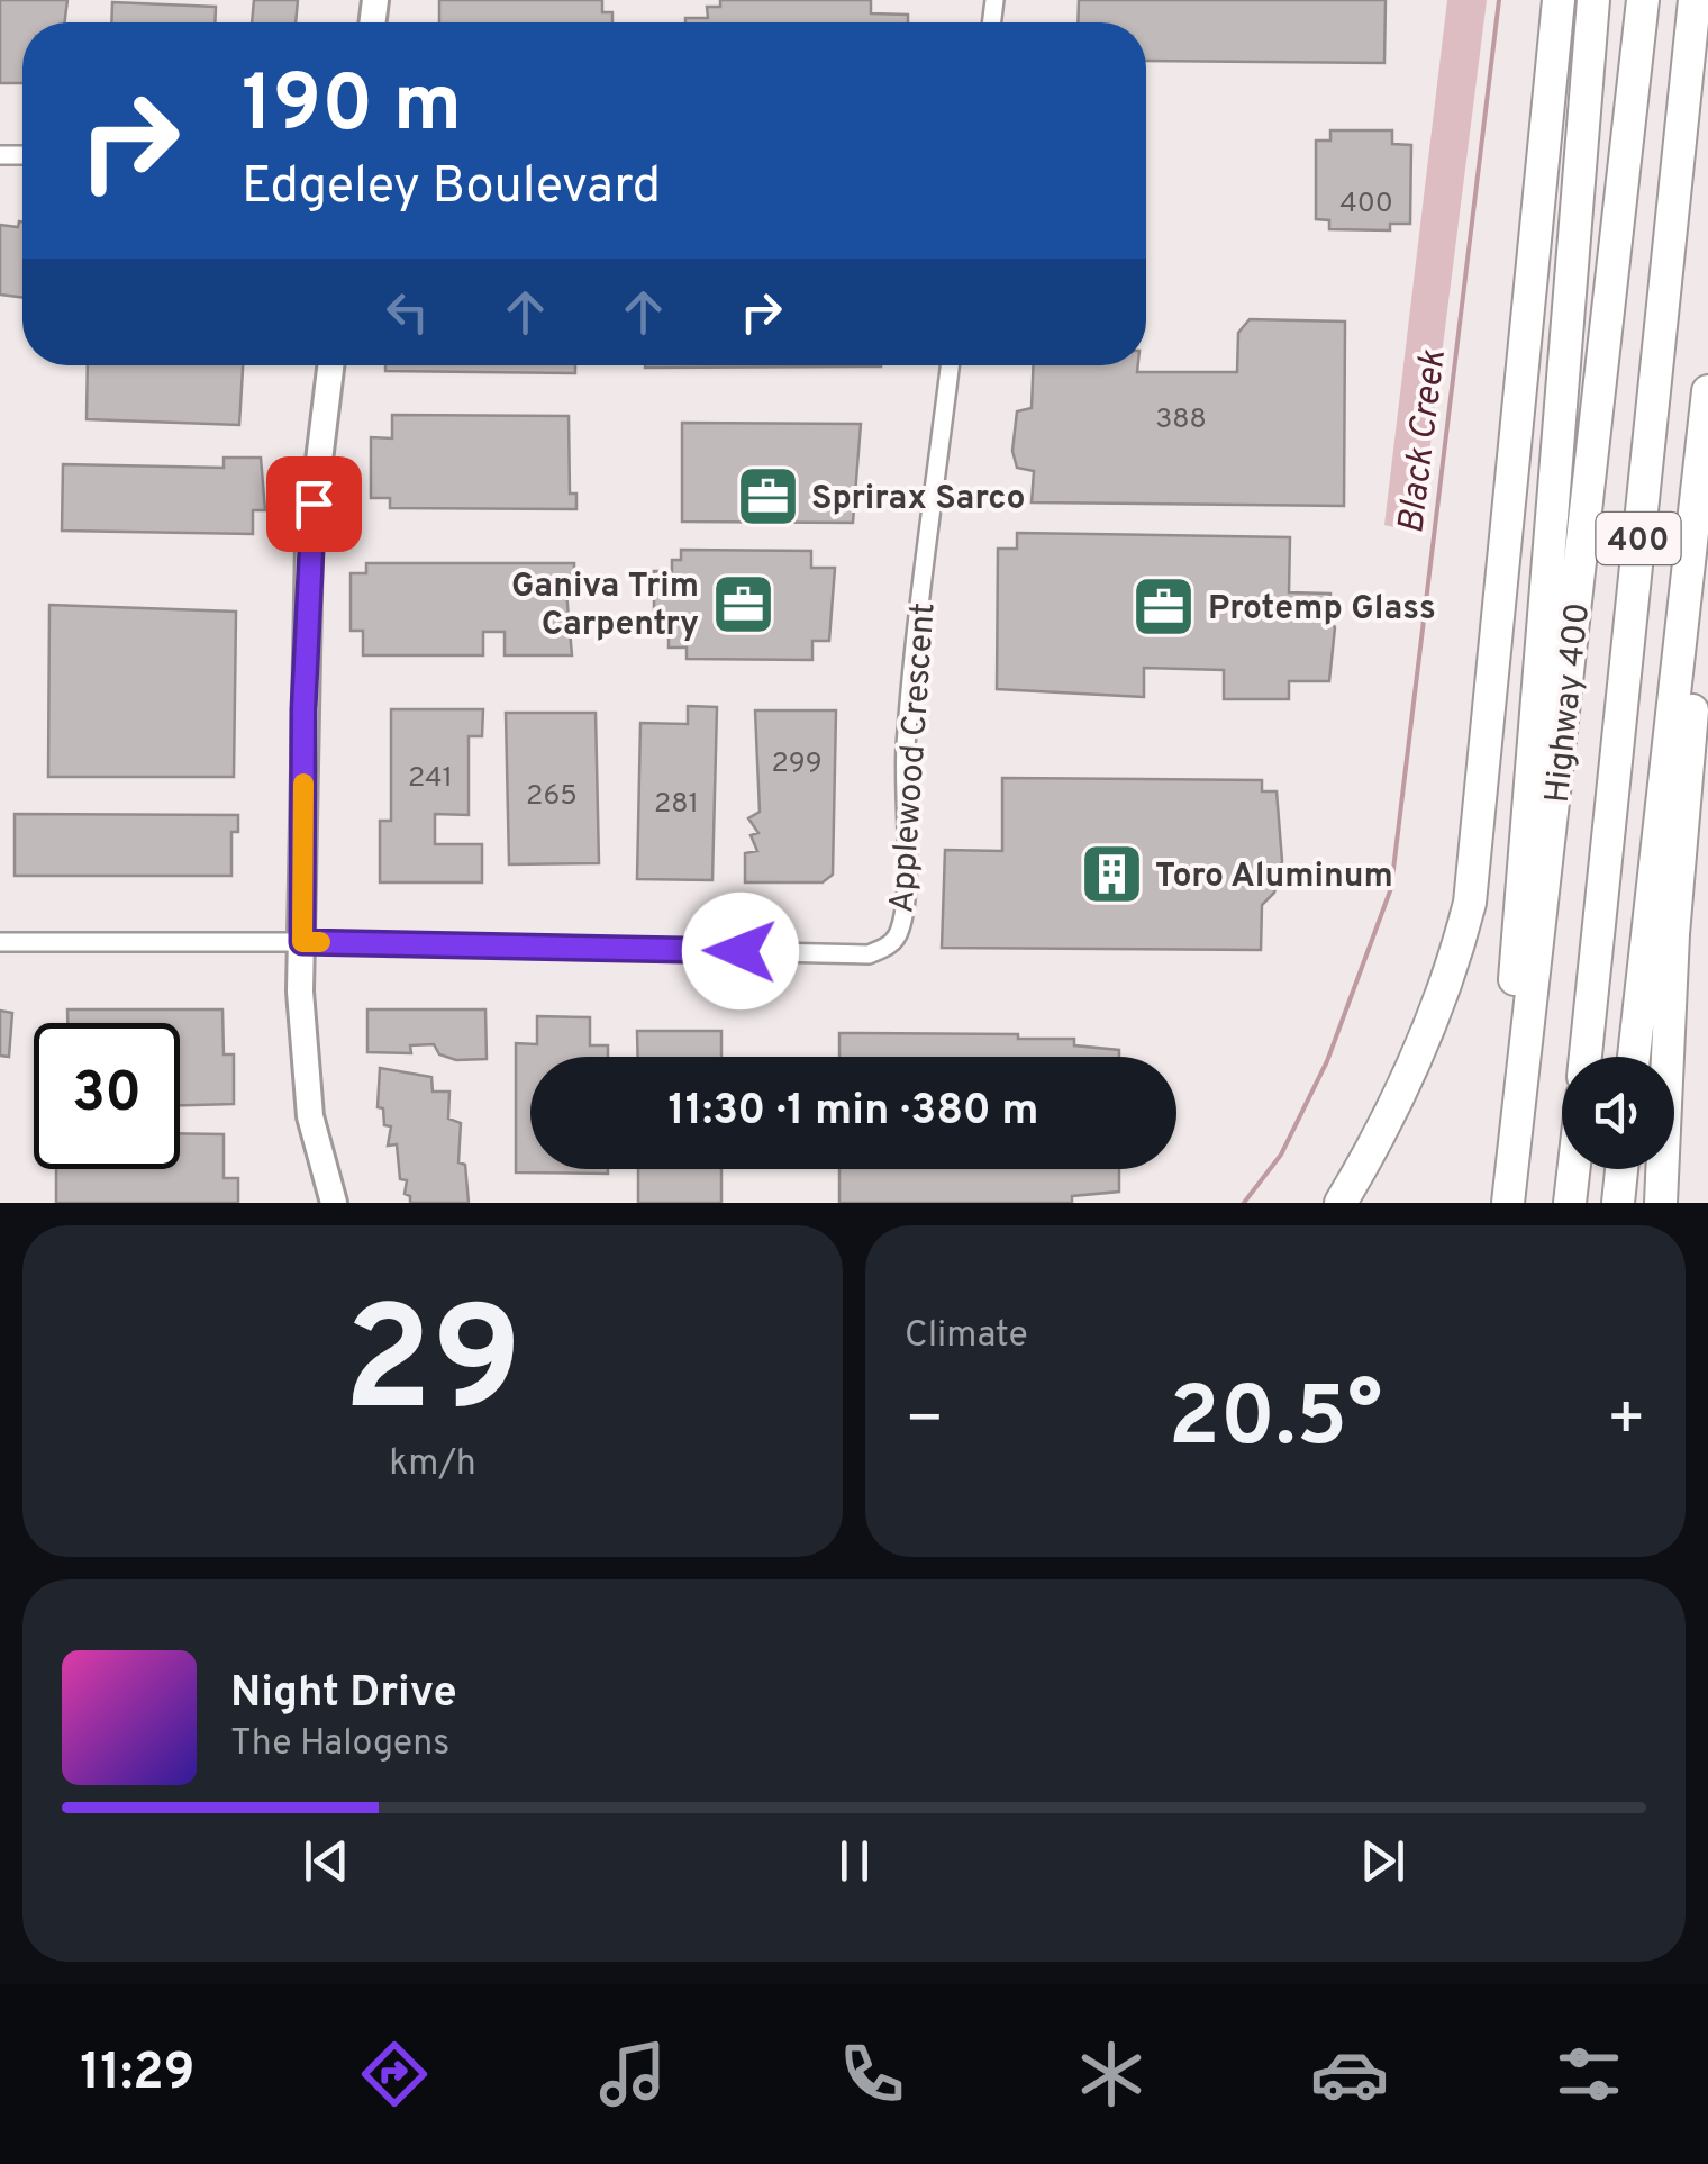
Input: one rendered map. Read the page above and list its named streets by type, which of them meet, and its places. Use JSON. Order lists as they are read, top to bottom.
{
  "streets": {
    "highway": ["400", "Highway 400"],
    "street": ["Applewood Crescent"]
  },
  "water": ["Black Creek"],
  "places": {
    "office": ["Sprirax Sarco", "Ganiva Trim Carpentry", "Protemp Glass"],
    "building": ["Toro Aluminum"]
  },
  "house_numbers": [
    "400",
    "388",
    "299",
    "241",
    "265",
    "281"
  ],
  "page": {
    "turn": ["190 m", "Edgeley Boulevard"],
    "limit": "30",
    "trip": "11:30 · 1 min · 380 m",
    "tile": [
      ["29", "km/h"],
      "Climate"
    ],
    "heat": ["−", "20.5°", "+"],
    "song": ["Night Drive", "The Halogens"],
    "tabs": "11:29"
  }
}
